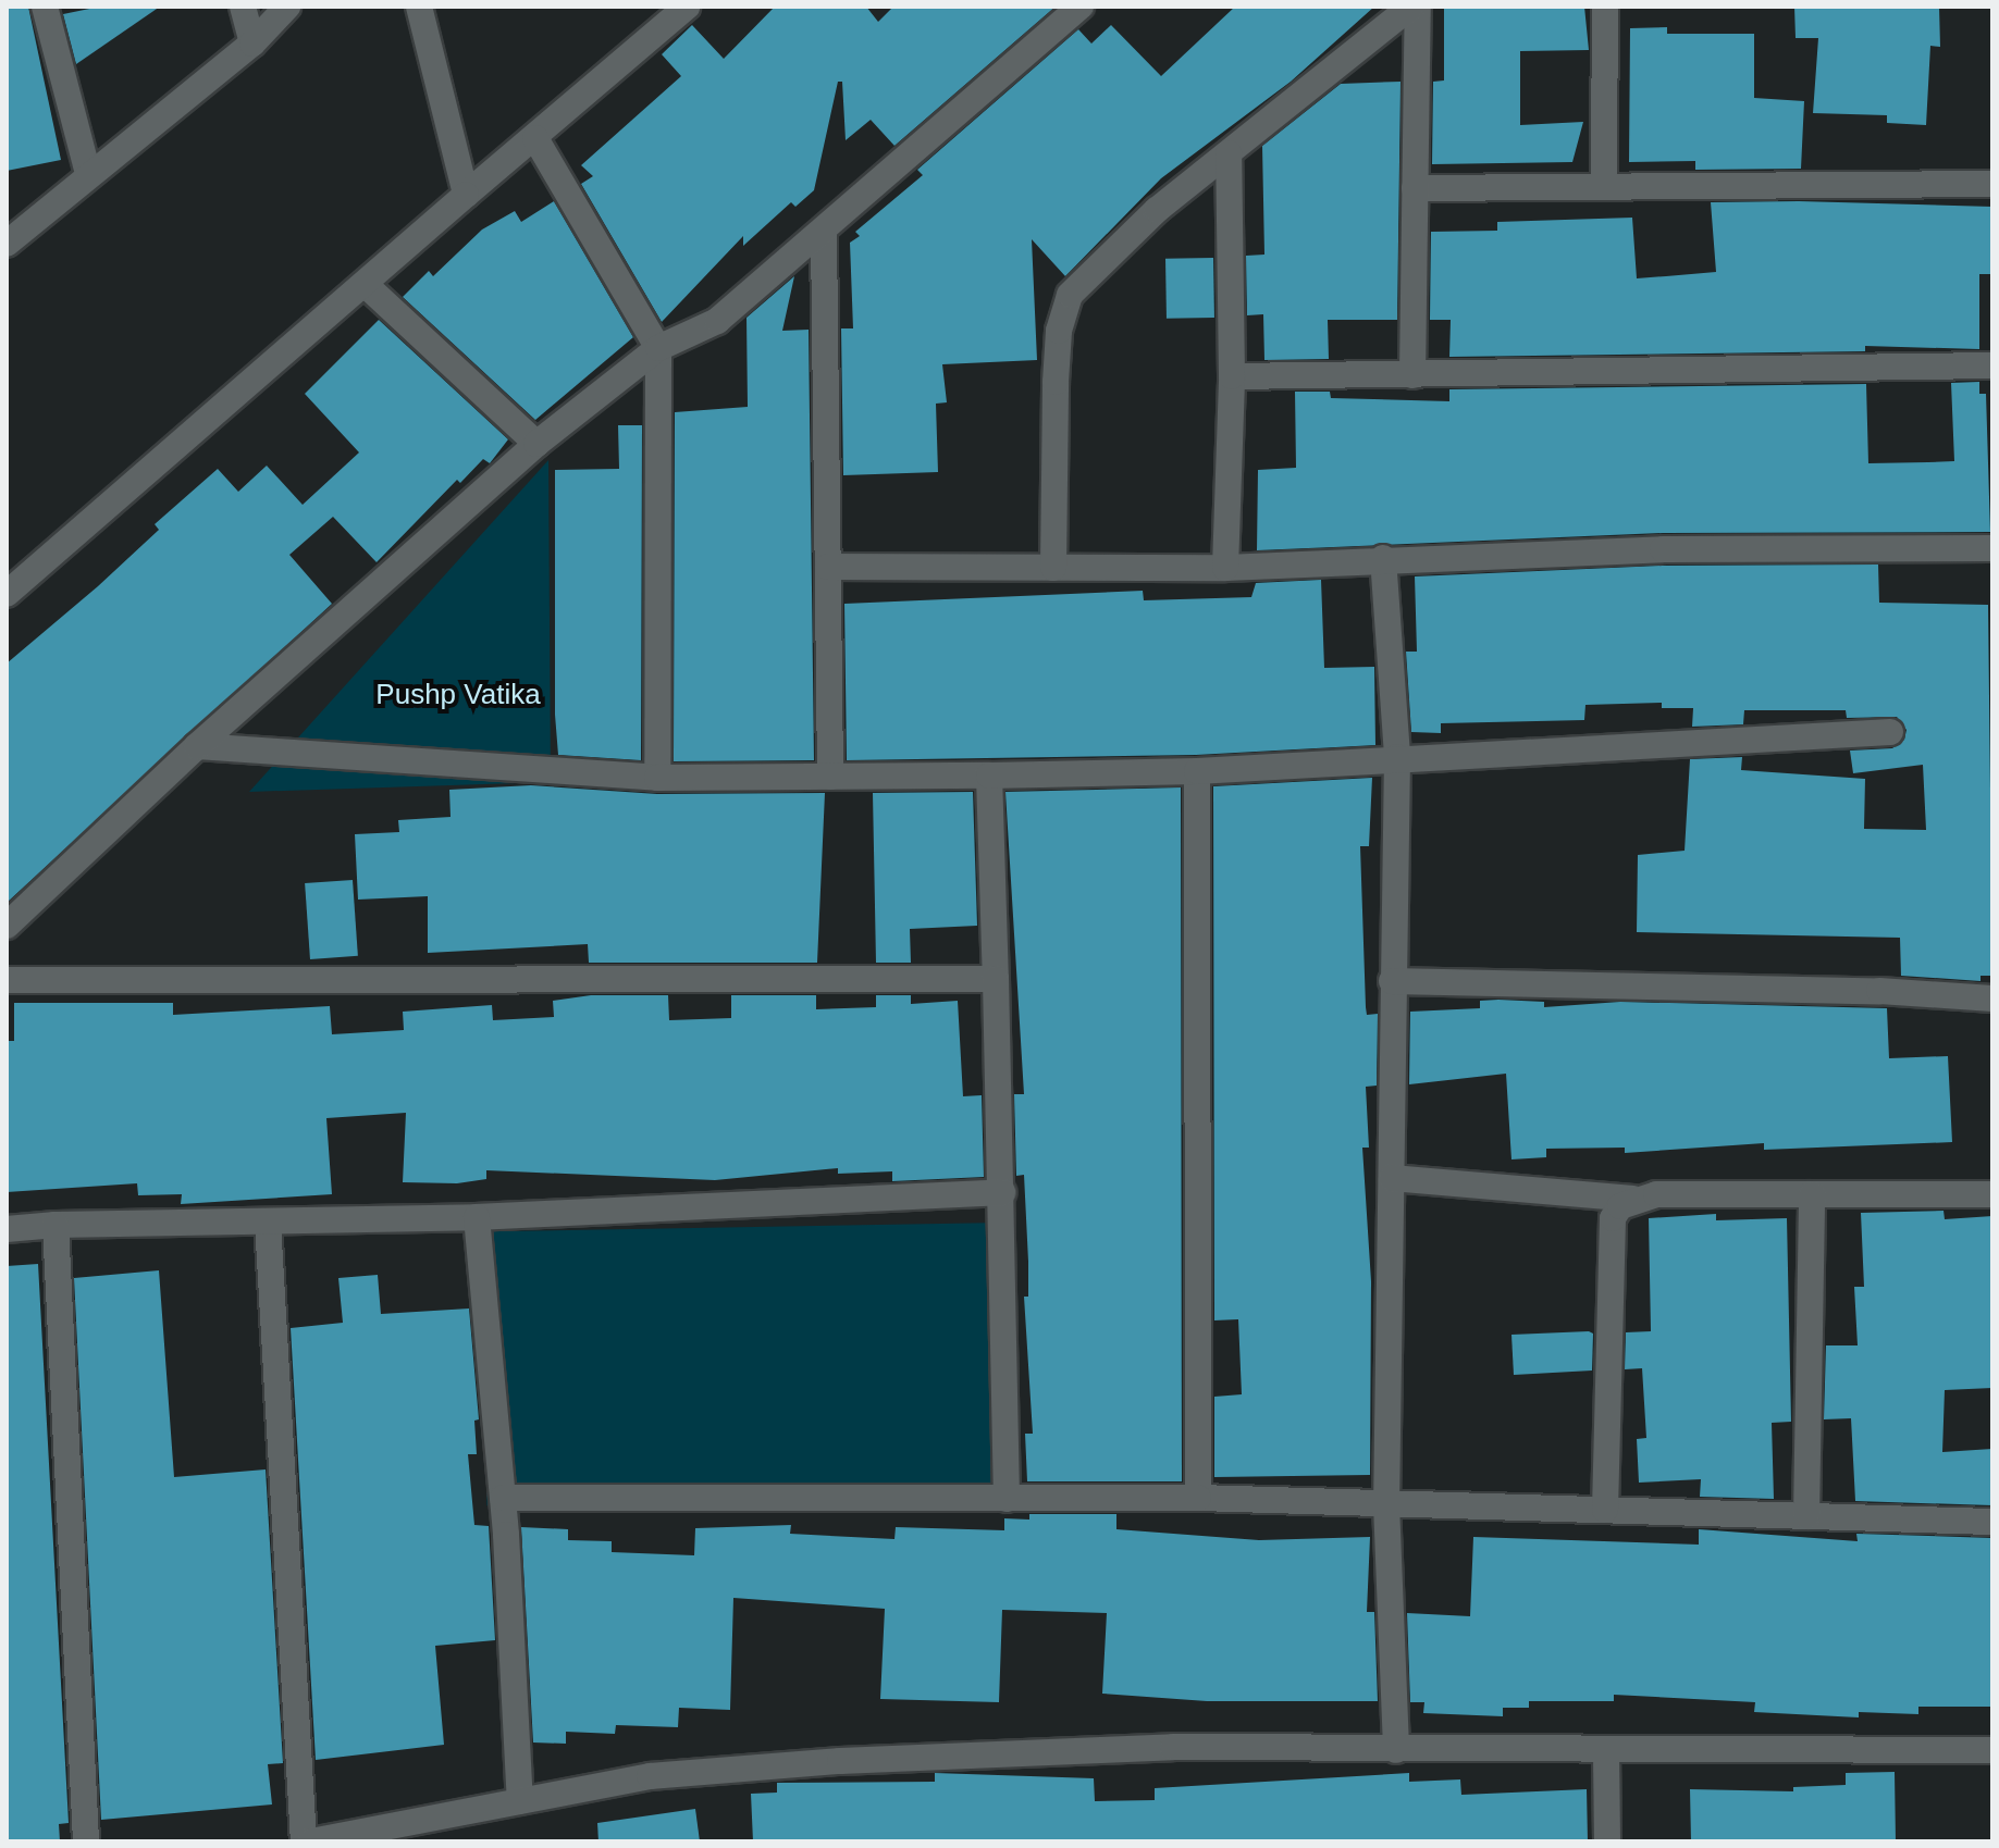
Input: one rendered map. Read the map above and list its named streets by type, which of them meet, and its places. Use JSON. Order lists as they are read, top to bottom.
{
  "parks": ["Pushp Vatika"]
}
